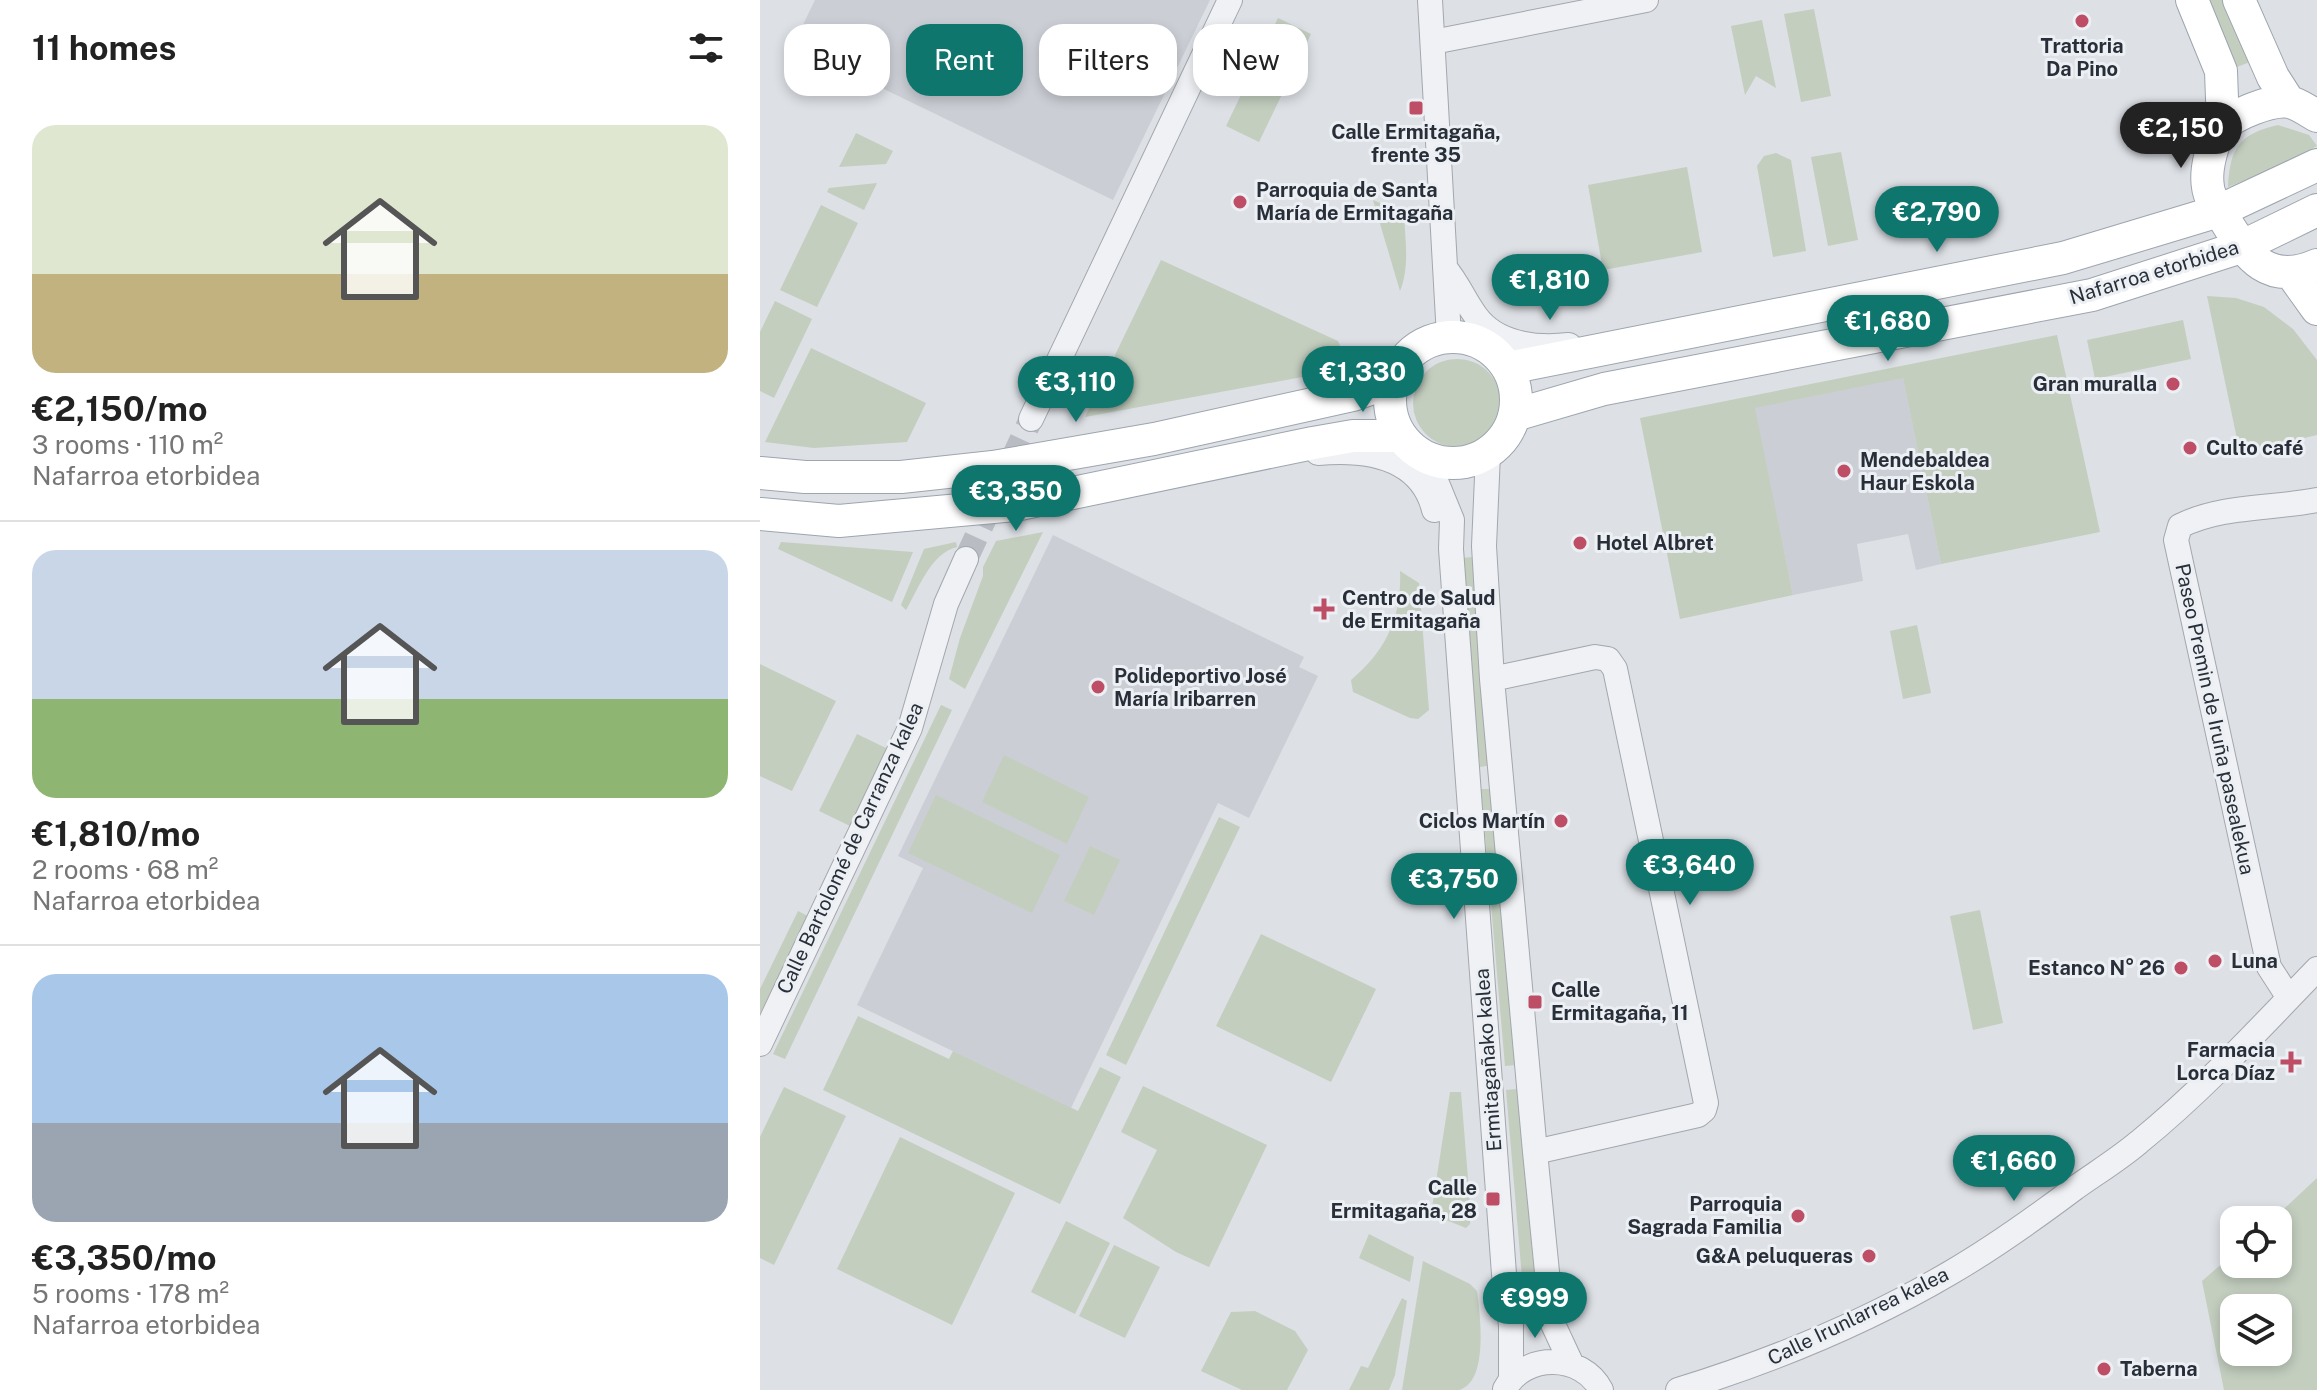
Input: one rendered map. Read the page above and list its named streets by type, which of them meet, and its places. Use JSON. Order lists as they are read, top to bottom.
{
  "streets": {
    "main road": ["Nafarroa etorbidea"],
    "street": [
      "Paseo Premin de Iruña pasealekua",
      "Calle Bartolomé de Carranza kalea",
      "Ermitagañako kalea",
      "Calle Irunlarrea kalea"
    ]
  },
  "crossings": [
    ["Nafarroa etorbidea", "Ermitagañako kalea"],
    ["Paseo Premin de Iruña pasealekua", "Calle Irunlarrea kalea"]
  ],
  "places": {
    "other": [
      "Trattoria Da Pino",
      "Parroquia de Santa María de Ermitagaña",
      "Gran muralla",
      "Culto café",
      "Mendebaldea Haur Eskola",
      "Hotel Albret",
      "Polideportivo José María Iribarren",
      "Ciclos Martín",
      "Luna",
      "Estanco N° 26",
      "Parroquia Sagrada Familia",
      "G&A peluqueras",
      "Taberna"
    ],
    "transit": ["Calle Ermitagaña, frente 35", "Calle Ermitagaña, 11", "Calle Ermitagaña, 28"],
    "health": ["Centro de Salud de Ermitagaña", "Farmacia Lorca Díaz"]
  },
  "page": {
    "heading": "11 homes",
    "chip": [
      "Buy",
      "Rent",
      "Filters",
      "New"
    ],
    "list": [
      {
        "name": "€2,150/mo",
        "note": "3 rooms · 110 m² · Nafarroa etorbidea"
      },
      {
        "name": "€1,810/mo",
        "note": "2 rooms · 68 m² · Nafarroa etorbidea"
      },
      {
        "name": "€3,350/mo",
        "note": "5 rooms · 178 m² · Nafarroa etorbidea"
      }
    ],
    "price": [
      "€2,150",
      "€2,790",
      "€1,810",
      "€1,680",
      "€1,330",
      "€3,110",
      "€3,350",
      "€3,640",
      "€3,750",
      "€1,660",
      "€999"
    ]
  }
}
